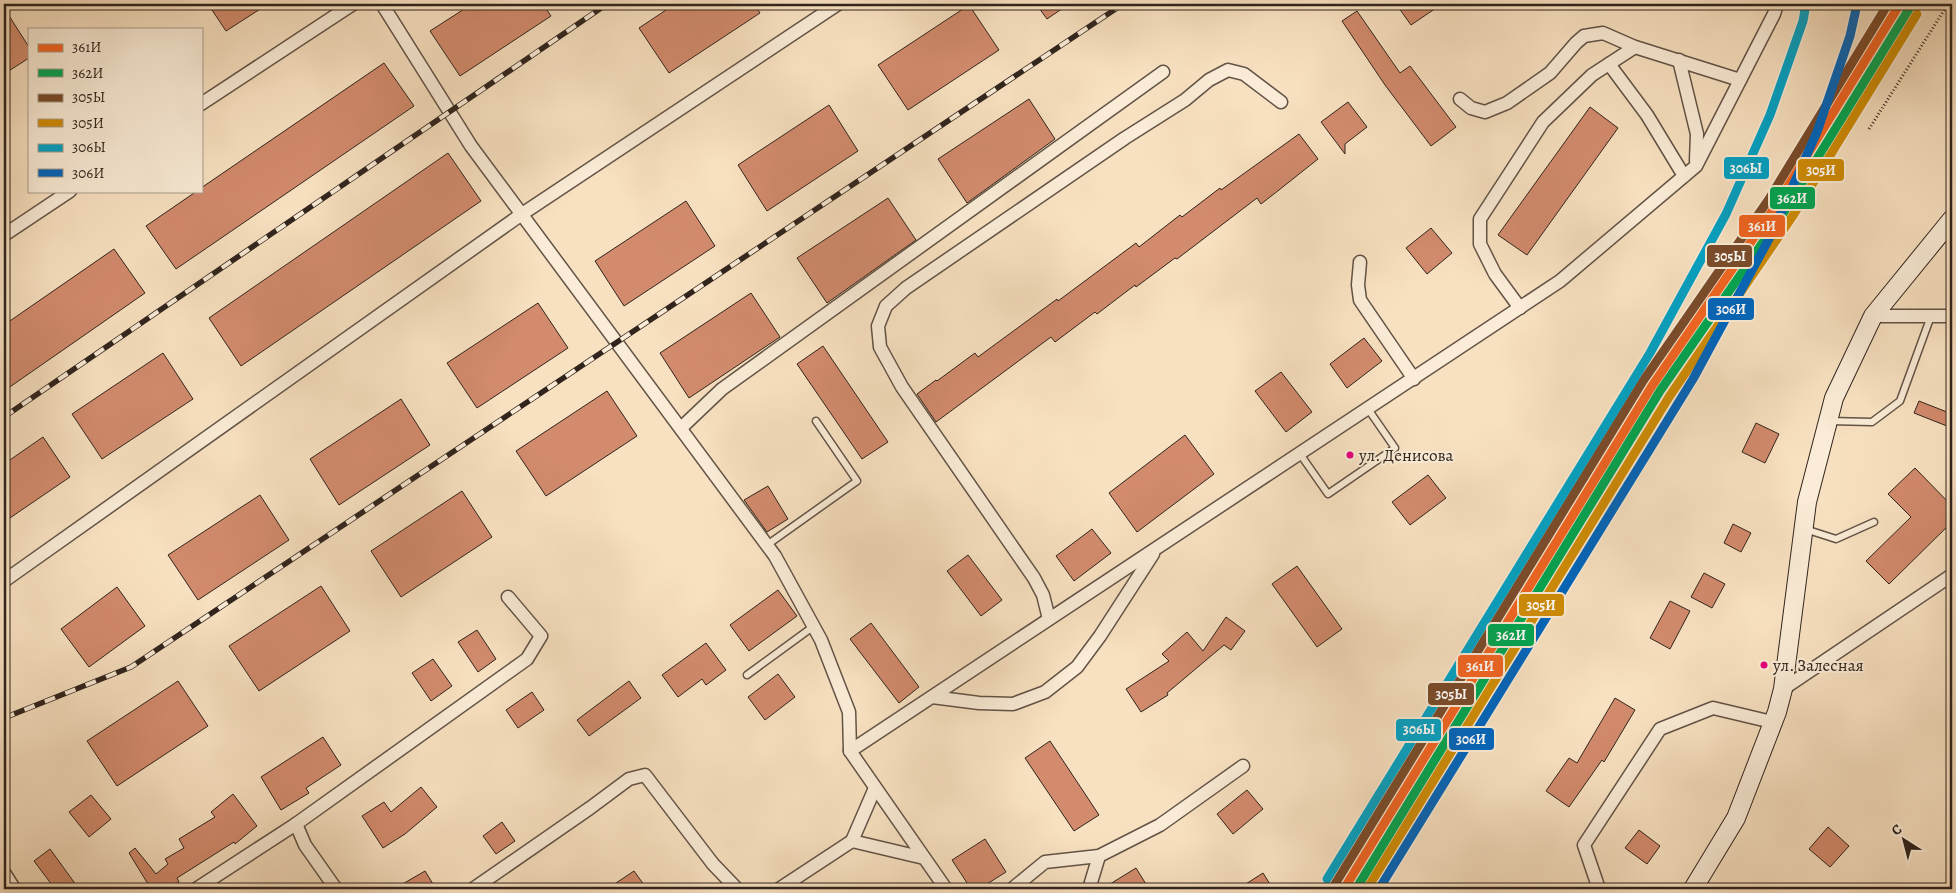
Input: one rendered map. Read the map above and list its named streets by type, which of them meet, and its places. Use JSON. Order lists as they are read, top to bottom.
{
  "places": ["ул. Денисова", "ул. Залесная"],
  "lines": [
    "transit line 361И",
    "transit line 305Ы",
    "transit line 306Ы",
    "transit line 362И",
    "transit line 306И",
    "transit line 305И"
  ],
  "legend": [
    "361И",
    "362И",
    "305Ы",
    "305И",
    "306Ы",
    "306И"
  ],
  "north": "top left"
}
